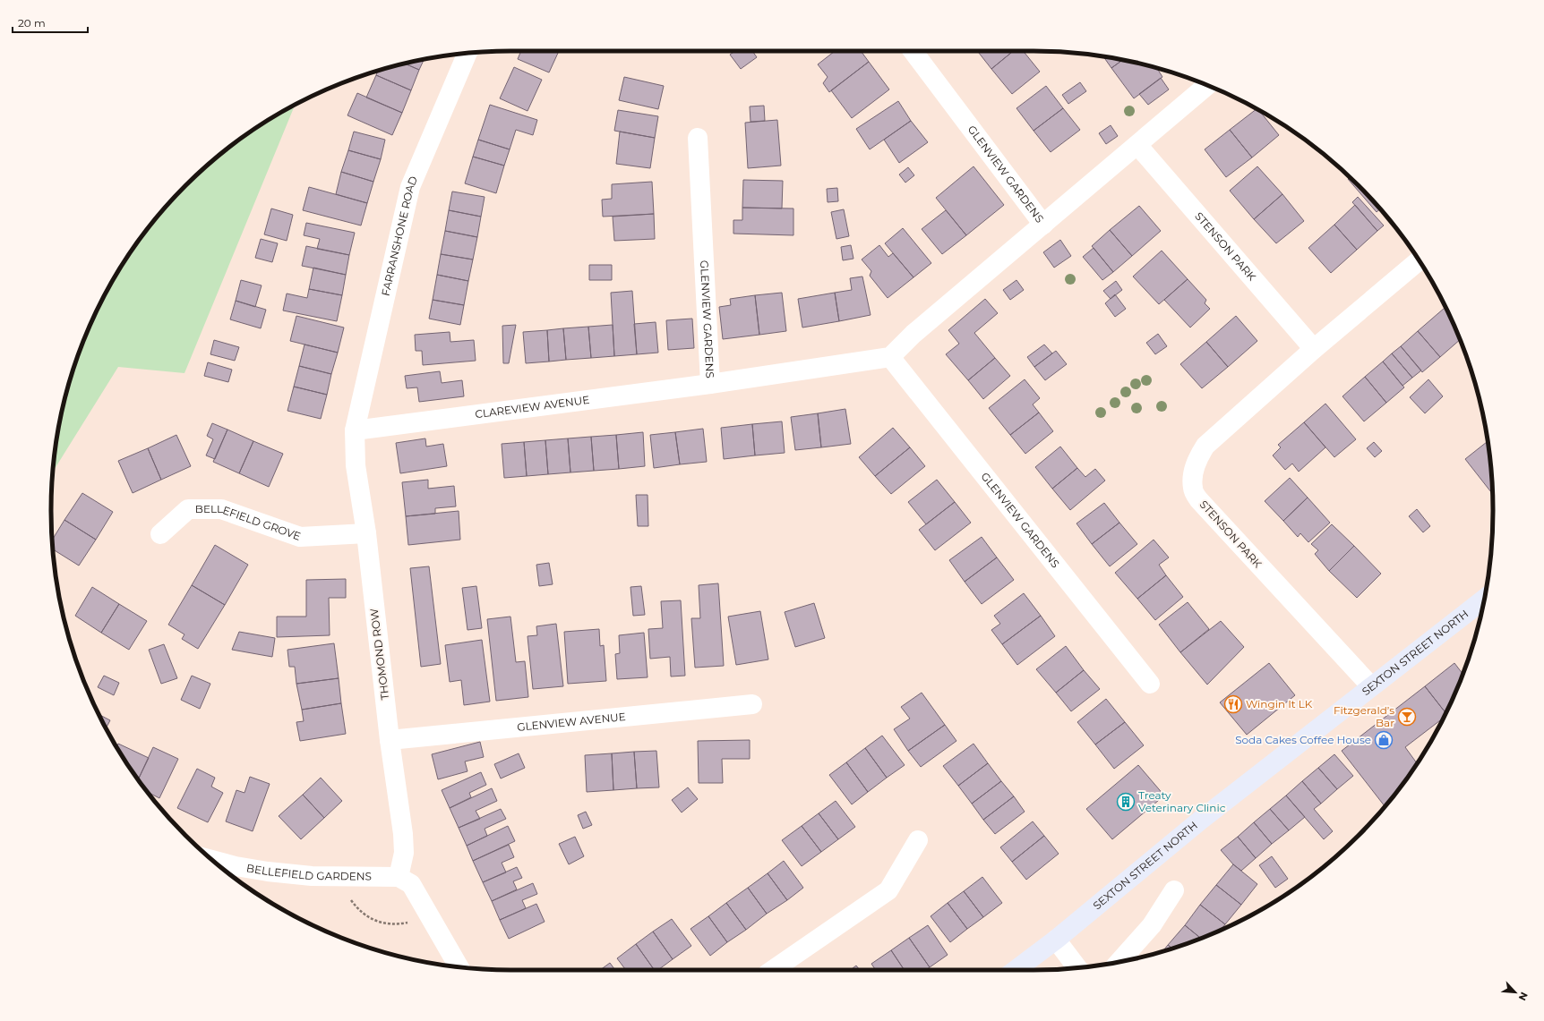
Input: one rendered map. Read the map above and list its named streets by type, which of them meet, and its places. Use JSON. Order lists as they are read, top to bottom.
{
  "streets": {
    "main road": ["SEXTON STREET NORTH"],
    "street": [
      "GLENVIEW GARDENS",
      "FARRANSHONE ROAD",
      "STENSON PARK",
      "CLAREVIEW AVENUE",
      "BELLEFIELD GROVE",
      "THOMOND ROW",
      "GLENVIEW AVENUE",
      "BELLEFIELD GARDENS"
    ]
  },
  "crossings": [
    ["GLENVIEW GARDENS", "CLAREVIEW AVENUE"],
    ["FARRANSHONE ROAD", "CLAREVIEW AVENUE"],
    ["FARRANSHONE ROAD", "THOMOND ROW"],
    ["STENSON PARK", "SEXTON STREET NORTH"],
    ["CLAREVIEW AVENUE", "THOMOND ROW"],
    ["BELLEFIELD GROVE", "THOMOND ROW"],
    ["THOMOND ROW", "GLENVIEW AVENUE"],
    ["THOMOND ROW", "BELLEFIELD GARDENS"]
  ],
  "places": {
    "restaurant": ["Wingin It LK"],
    "bar": ["Fitzgerald’s Bar"],
    "shop": ["Soda Cakes Coffee House"],
    "building": ["Treaty Veterinary Clinic"]
  },
  "scale_bar": "20 m",
  "north": "bottom right"
}
